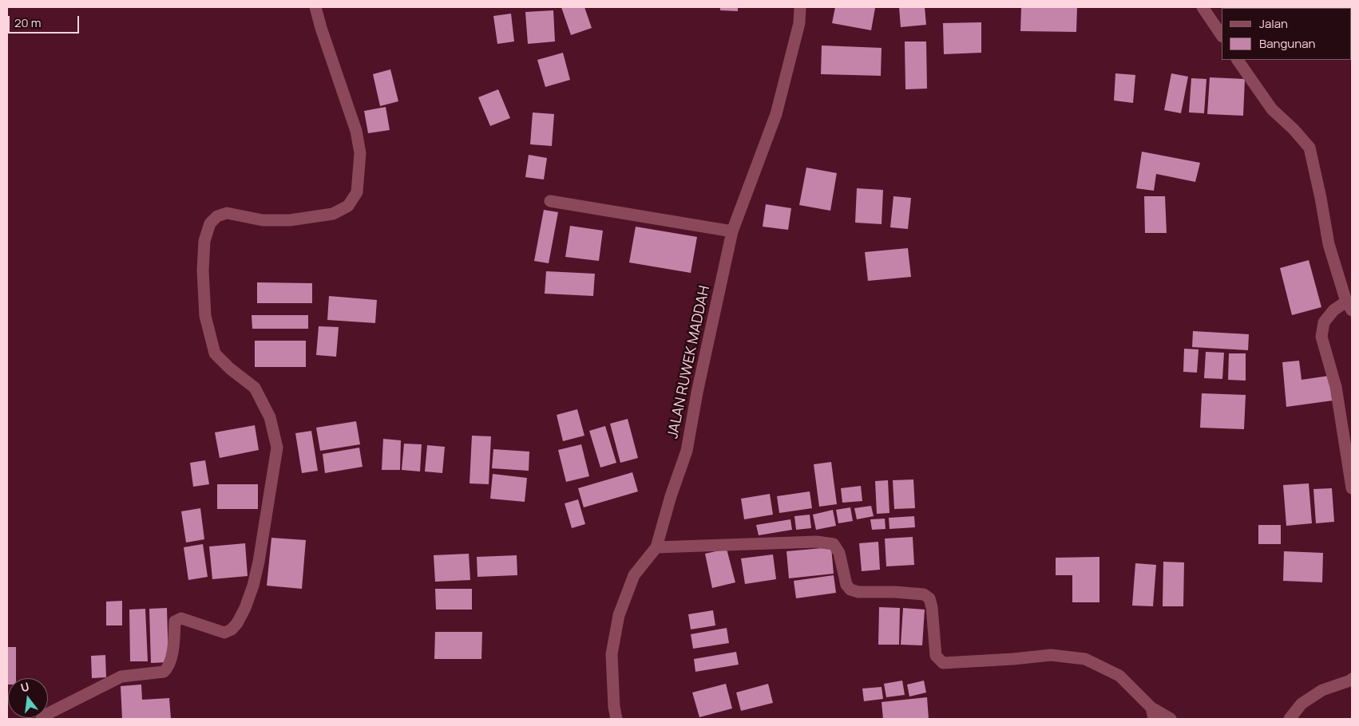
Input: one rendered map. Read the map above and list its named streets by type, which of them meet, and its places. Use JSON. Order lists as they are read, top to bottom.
{
  "streets": {
    "street": ["JALAN RUWEK MADDAH"]
  },
  "legend": ["Jalan", "Bangunan"],
  "scale_bar": "20 m",
  "north": "top"
}
